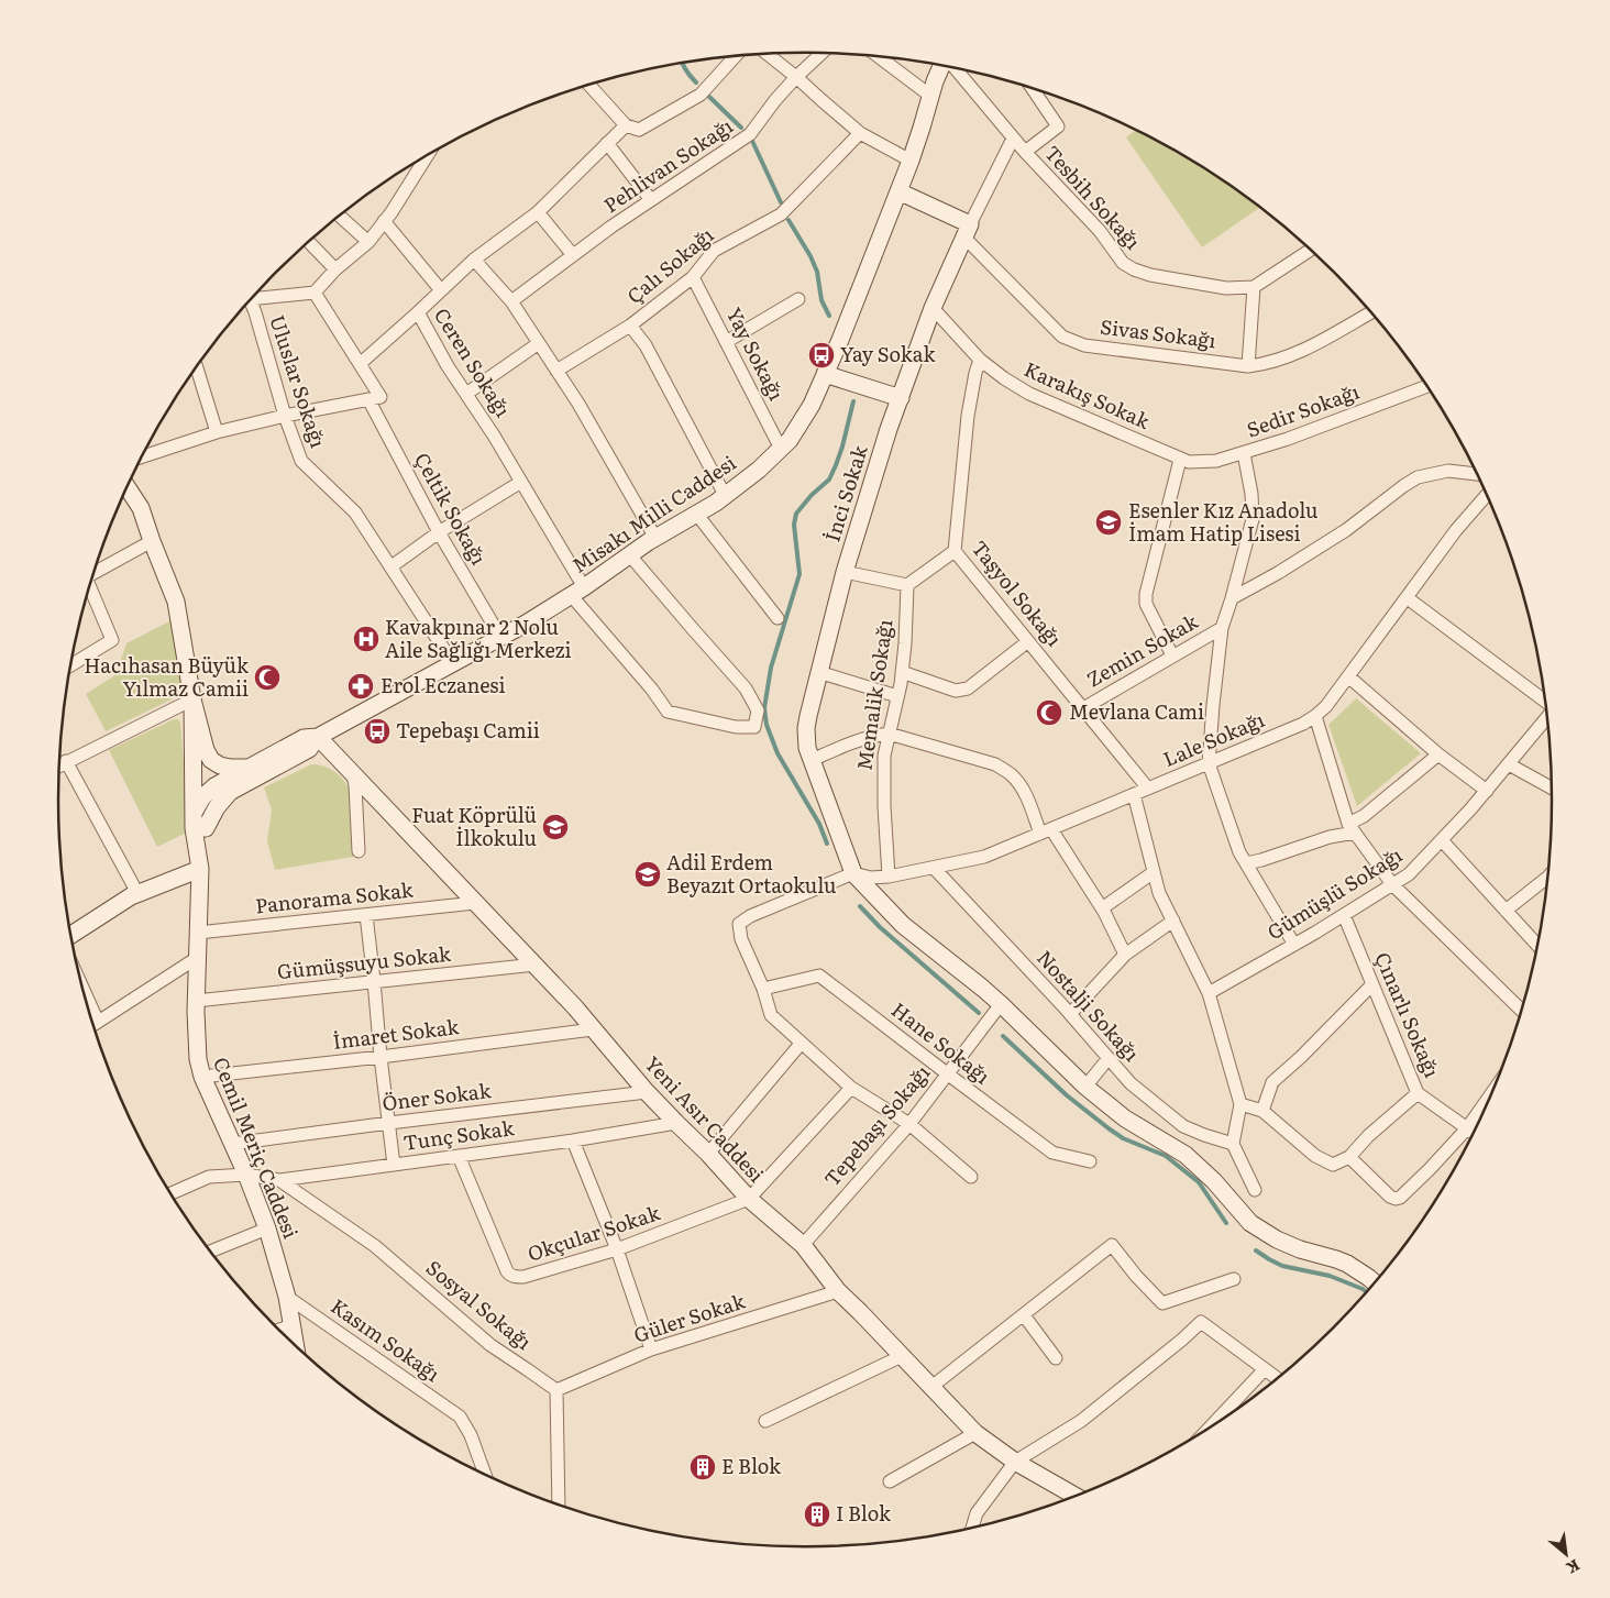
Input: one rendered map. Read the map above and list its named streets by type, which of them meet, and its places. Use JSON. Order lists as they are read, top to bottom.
{
  "streets": {
    "street": [
      "Pehlivan Sokağı",
      "Tesbih Sokağı",
      "Çalı Sokağı",
      "Sivas Sokağı",
      "Yay Sokağı",
      "Ceren Sokağı",
      "Uluslar Sokağı",
      "Karakış Sokak",
      "Sedir Sokağı",
      "İnci Sokak",
      "Çeltik Sokağı",
      "Misakı Milli Caddesi",
      "Taşyol Sokağı",
      "Zemin Sokak",
      "Memalik Sokağı",
      "Lale Sokağı",
      "Gümüşlü Sokağı",
      "Panorama Sokak",
      "Gümüşsuyu Sokak",
      "Nostalji Sokağı",
      "Çınarlı Sokağı",
      "İmaret Sokak",
      "Hane Sokağı",
      "Öner Sokak",
      "Yeni Asır Caddesi",
      "Tepebaşı Sokağı",
      "Tunç Sokak",
      "Cemil Meriç Caddesi",
      "Okçular Sokak",
      "Sosyal Sokağı",
      "Güler Sokak",
      "Kasım Sokağı"
    ]
  },
  "crossings": [
    ["Tesbih Sokağı", "İnci Sokak"],
    ["Çalı Sokağı", "Yay Sokağı"],
    ["Çalı Sokağı", "Misakı Milli Caddesi"],
    ["Sivas Sokağı", "İnci Sokak"],
    ["Sivas Sokağı", "Misakı Milli Caddesi"],
    ["Yay Sokağı", "Misakı Milli Caddesi"],
    ["Ceren Sokağı", "Misakı Milli Caddesi"],
    ["Uluslar Sokağı", "Misakı Milli Caddesi"],
    ["Karakış Sokak", "Sedir Sokağı"],
    ["Karakış Sokak", "Taşyol Sokağı"],
    ["İnci Sokak", "Lale Sokağı"],
    ["Çeltik Sokağı", "Misakı Milli Caddesi"],
    ["Misakı Milli Caddesi", "Yeni Asır Caddesi"],
    ["Misakı Milli Caddesi", "Cemil Meriç Caddesi"],
    ["Taşyol Sokağı", "Zemin Sokak"],
    ["Taşyol Sokağı", "Lale Sokağı"],
    ["Memalik Sokağı", "Lale Sokağı"],
    ["Lale Sokağı", "Nostalji Sokağı"],
    ["Gümüşlü Sokağı", "Çınarlı Sokağı"],
    ["Panorama Sokak", "Yeni Asır Caddesi"],
    ["Panorama Sokak", "Cemil Meriç Caddesi"],
    ["Gümüşsuyu Sokak", "Yeni Asır Caddesi"],
    ["Gümüşsuyu Sokak", "Cemil Meriç Caddesi"],
    ["İmaret Sokak", "Yeni Asır Caddesi"],
    ["İmaret Sokak", "Cemil Meriç Caddesi"],
    ["Hane Sokağı", "Tepebaşı Sokağı"],
    ["Öner Sokak", "Yeni Asır Caddesi"],
    ["Öner Sokak", "Cemil Meriç Caddesi"],
    ["Yeni Asır Caddesi", "Tepebaşı Sokağı"],
    ["Yeni Asır Caddesi", "Tunç Sokak"],
    ["Yeni Asır Caddesi", "Okçular Sokak"],
    ["Yeni Asır Caddesi", "Güler Sokak"],
    ["Tunç Sokak", "Cemil Meriç Caddesi"],
    ["Tunç Sokak", "Okçular Sokak"],
    ["Tunç Sokak", "Sosyal Sokağı"],
    ["Cemil Meriç Caddesi", "Kasım Sokağı"],
    ["Sosyal Sokağı", "Güler Sokak"]
  ],
  "places": {
    "bus stop": ["Yay Sokak", "Tepebaşı Camii"],
    "school or university": ["Esenler Kız Anadolu İmam Hatip Lisesi", "Fuat Köprülü İlkokulu", "Adil Erdem Beyazıt Ortaokulu"],
    "hospital": ["Kavakpınar 2 Nolu Aile Sağlığı Merkezi"],
    "mosque": ["Hacıhasan Büyük Yılmaz Camii", "Mevlana Cami"],
    "pharmacy": ["Erol Eczanesi"],
    "building": ["E Blok", "I Blok"]
  },
  "north": "bottom right"
}
